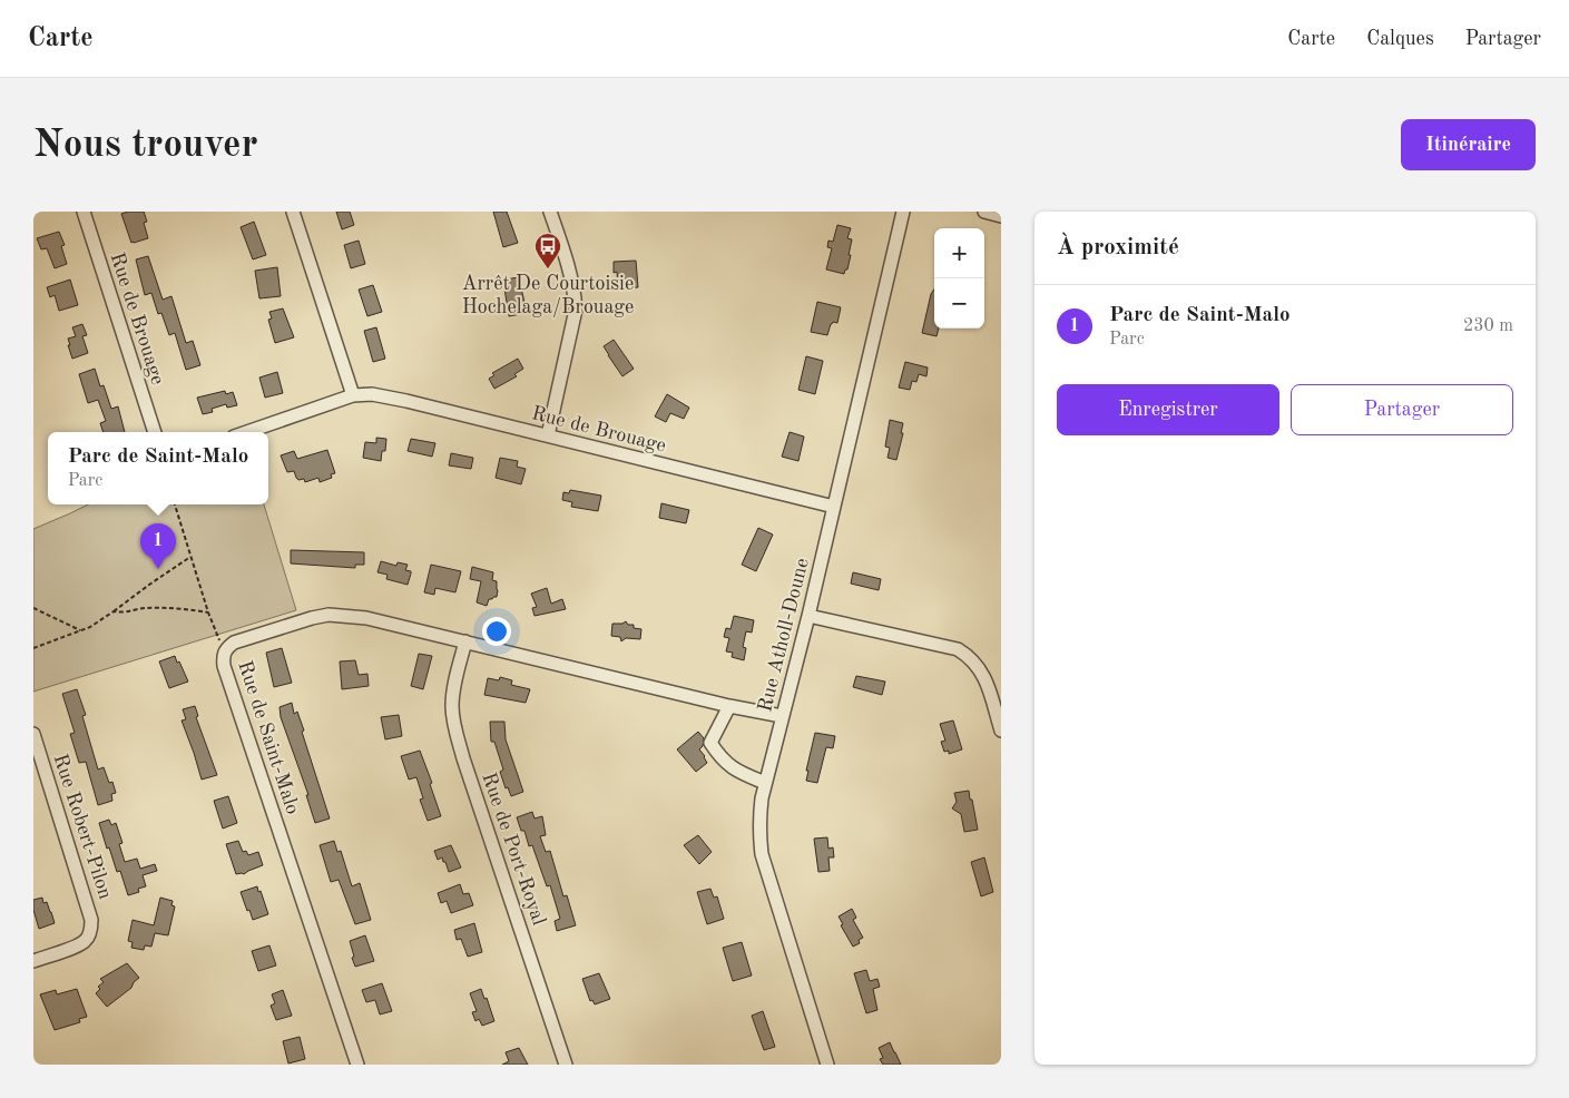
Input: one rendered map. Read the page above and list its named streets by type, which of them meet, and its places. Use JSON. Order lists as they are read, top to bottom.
{
  "streets": {
    "street": [
      "Rue de Brouage",
      "Rue Atholl-Doune",
      "Rue de Saint-Malo",
      "Rue Robert-Pilon",
      "Rue de Port-Royal"
    ]
  },
  "crossings": [
    ["Rue de Brouage", "Rue Atholl-Doune"],
    ["Rue Atholl-Doune", "Rue de Saint-Malo"],
    ["Rue de Saint-Malo", "Rue de Port-Royal"]
  ],
  "places": {
    "bus stop": ["Arrêt De Courtoisie Hochelaga/Brouage"]
  },
  "page": {
    "header": "Carte",
    "nav": ["Carte", "Calques", "Partager"],
    "buttons": [
      "Itinéraire",
      ["Enregistrer", "Partager"]
    ],
    "title": "Nous trouver",
    "heading": "À proximité",
    "map_buttons": ["+", "−"],
    "list": [
      {
        "mark": "1",
        "name": "Parc de Saint-Malo",
        "note": "Parc",
        "value": "230 m"
      }
    ],
    "popup": ["Parc de Saint-Malo", "Parc"],
    "pins": "1"
  }
}
